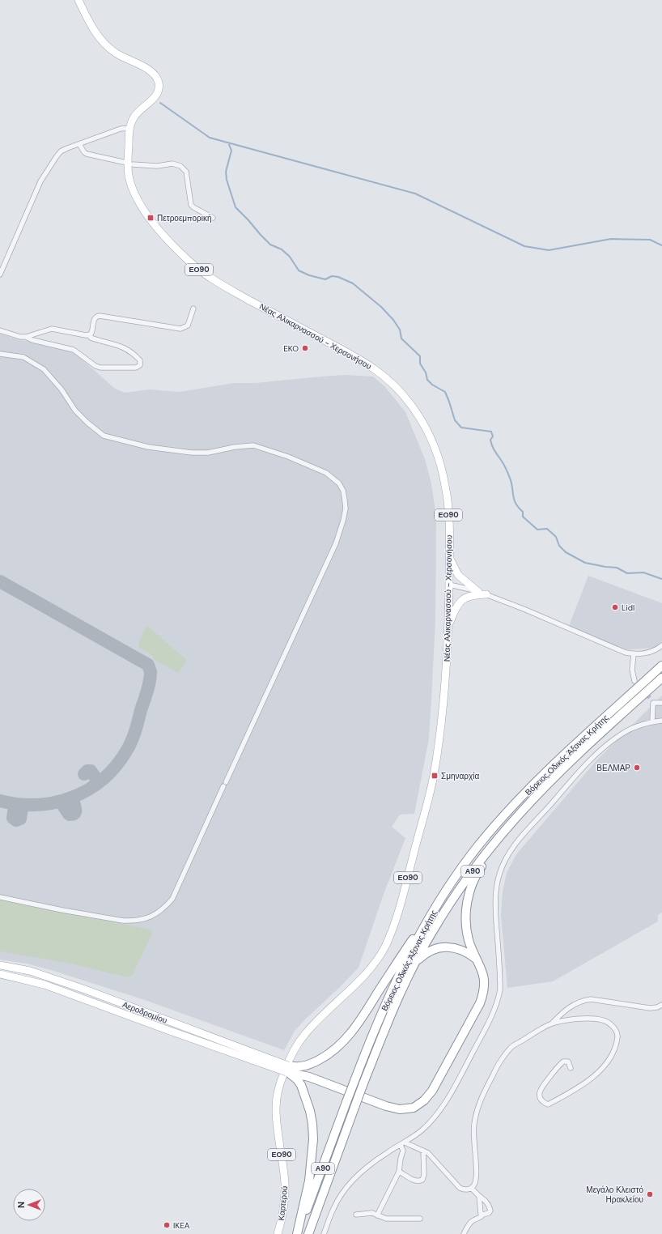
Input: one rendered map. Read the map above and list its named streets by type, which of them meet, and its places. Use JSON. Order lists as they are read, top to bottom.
{
  "streets": {
    "highway": ["Βόρειος Οδικός Άξονας Κρήτης", "Α90"],
    "main road": [
      "ΕΟ90",
      "Νέας Αλικαρνασσού - Χερσονήσου",
      "Αεροδρομίου",
      "Καρτερού"
    ]
  },
  "crossings": [
    ["Νέας Αλικαρνασσού - Χερσονήσου", "Αεροδρομίου"],
    ["Νέας Αλικαρνασσού - Χερσονήσου", "Καρτερού"],
    ["Αεροδρομίου", "Καρτερού"]
  ],
  "places": {
    "transit": ["Πετροεμπορική", "Σμηναρχία"],
    "other": [
      "EKO",
      "Lidl",
      "ΒΕΛΜΑΡ",
      "Μεγάλο Κλειστό Ηρακλείου",
      "IKEA"
    ]
  },
  "north": "left"
}
